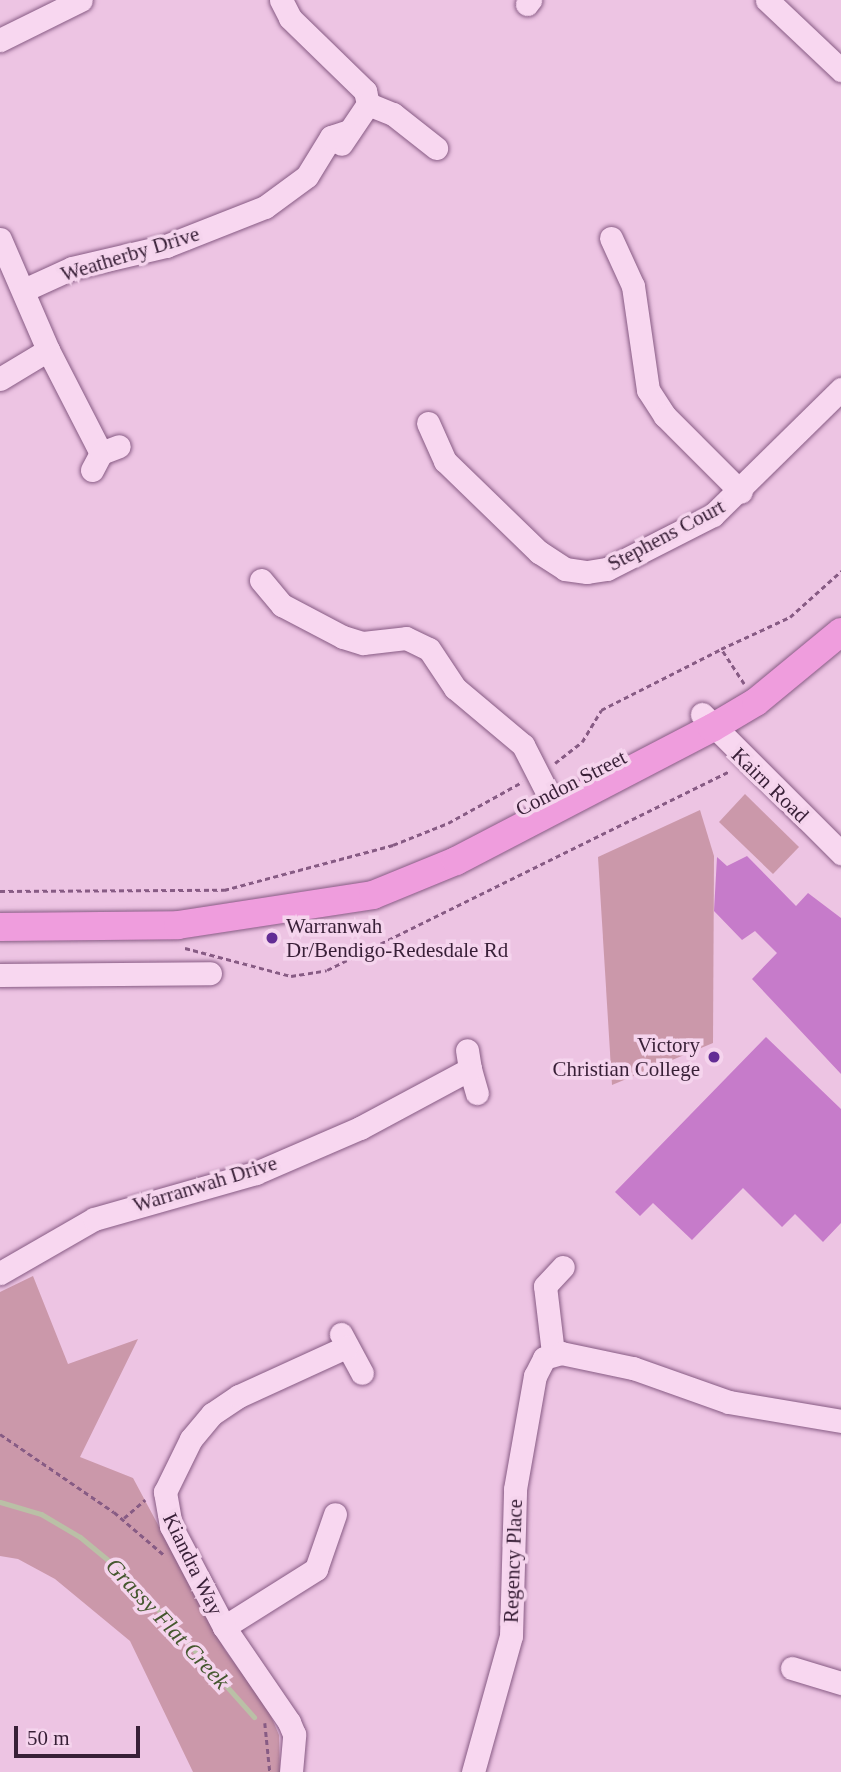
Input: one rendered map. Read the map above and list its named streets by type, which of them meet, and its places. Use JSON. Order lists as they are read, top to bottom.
{
  "streets": {
    "main road": ["Condon Street"],
    "street": [
      "Weatherby Drive",
      "Stephens Court",
      "Kairn Road",
      "Warranwah Drive",
      "Regency Place",
      "Kiandra Way"
    ]
  },
  "crossings": [
    ["Condon Street", "Kairn Road"]
  ],
  "water": ["Grassy Flat Creek"],
  "places": ["Warranwah Dr/Bendigo-Redesdale Rd", "Victory Christian College"],
  "scale_bar": "50 m"
}
